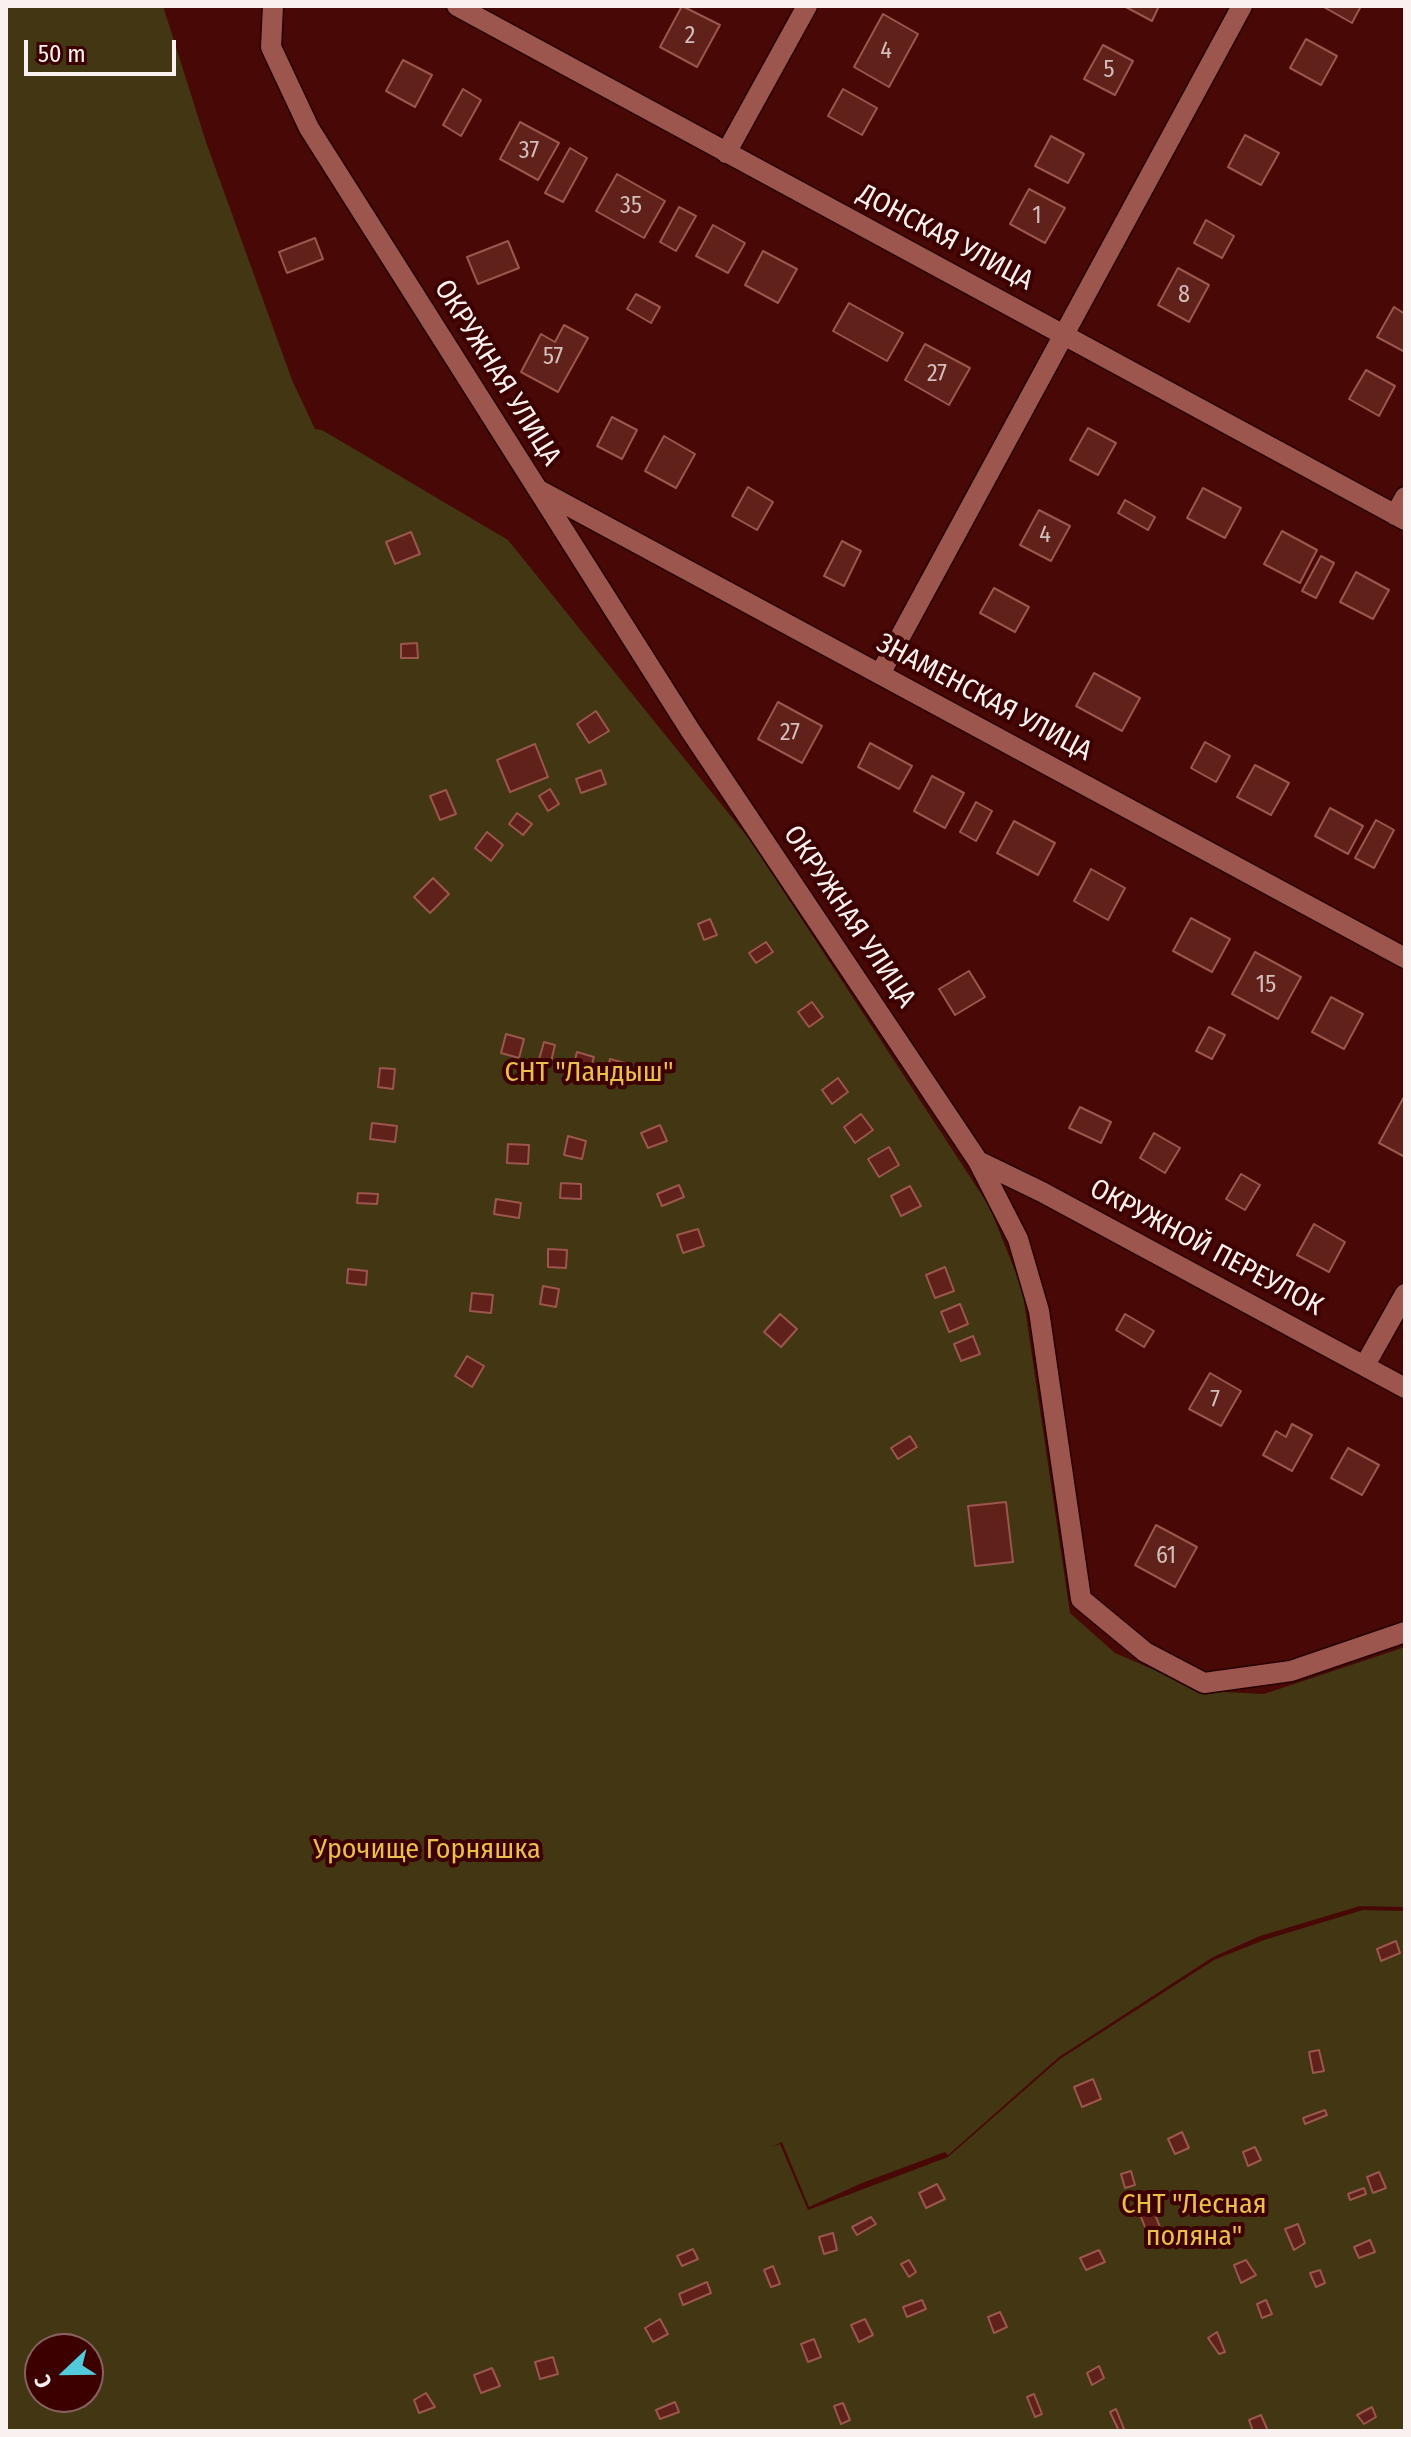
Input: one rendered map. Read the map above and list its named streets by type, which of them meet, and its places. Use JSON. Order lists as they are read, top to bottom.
{
  "streets": {
    "street": [
      "ДОНСКАЯ УЛИЦА",
      "ОКРУЖНАЯ УЛИЦА",
      "ЗНАМЕНСКАЯ УЛИЦА",
      "ОКРУЖНОЙ ПЕРЕУЛОК"
    ]
  },
  "crossings": [
    ["ОКРУЖНАЯ УЛИЦА", "ЗНАМЕНСКАЯ УЛИЦА"],
    ["ОКРУЖНАЯ УЛИЦА", "ОКРУЖНОЙ ПЕРЕУЛОК"]
  ],
  "parks": ["СНТ \"Ландыш\"", "Урочище Горняшка", "СНТ \"Лесная поляна\""],
  "house_numbers": [
    "2",
    "4",
    "5",
    "37",
    "35",
    "1",
    "8",
    "57",
    "27",
    "4",
    "27",
    "15",
    "7",
    "61"
  ],
  "scale_bar": "50 m",
  "north": "left"
}
